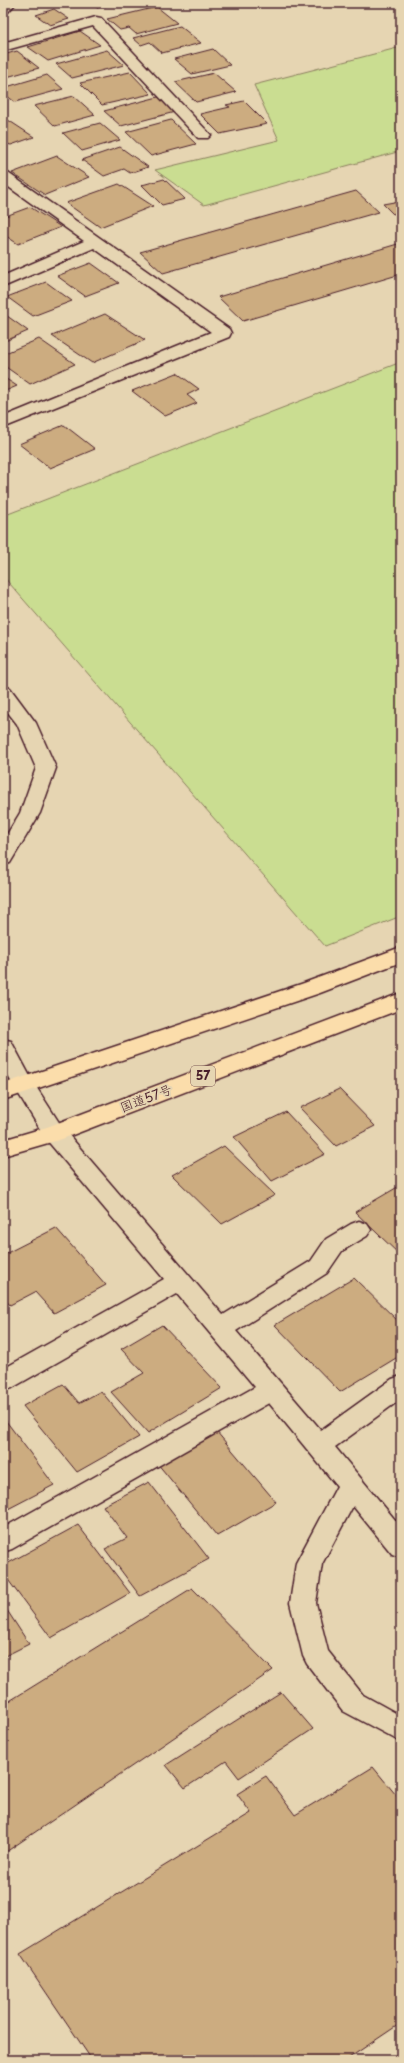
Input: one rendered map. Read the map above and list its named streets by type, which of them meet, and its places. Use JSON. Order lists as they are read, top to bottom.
{
  "streets": {
    "highway": ["57", "国道57号"]
  }
}
